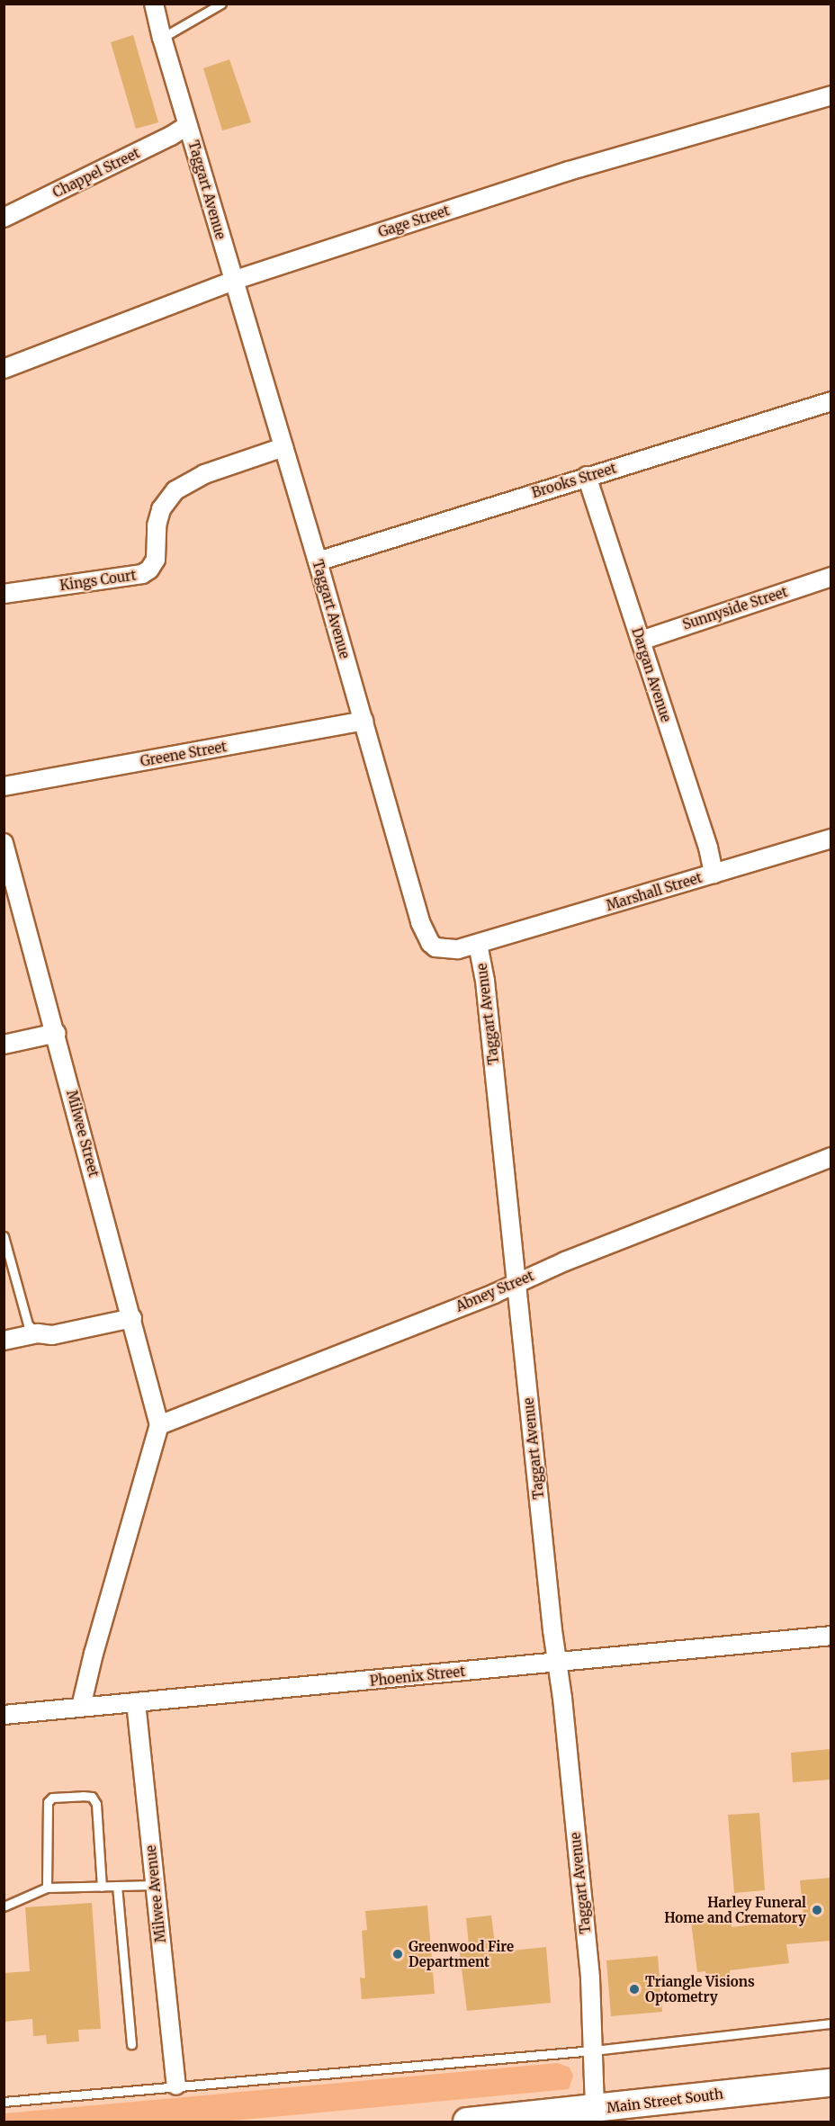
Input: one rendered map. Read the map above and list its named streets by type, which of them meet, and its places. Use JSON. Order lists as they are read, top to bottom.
{
  "streets": {
    "main road": ["Main Street South"],
    "street": [
      "Chappel Street",
      "Taggart Avenue",
      "Gage Street",
      "Brooks Street",
      "Kings Court",
      "Sunnyside Street",
      "Dargan Avenue",
      "Greene Street",
      "Marshall Street",
      "Milwee Street",
      "Abney Street",
      "Phoenix Street",
      "Milwee Avenue"
    ]
  },
  "crossings": [
    ["Chappel Street", "Taggart Avenue"],
    ["Taggart Avenue", "Gage Street"],
    ["Taggart Avenue", "Brooks Street"],
    ["Taggart Avenue", "Kings Court"],
    ["Taggart Avenue", "Greene Street"],
    ["Taggart Avenue", "Marshall Street"],
    ["Taggart Avenue", "Abney Street"],
    ["Taggart Avenue", "Phoenix Street"],
    ["Taggart Avenue", "Main Street South"],
    ["Brooks Street", "Dargan Avenue"],
    ["Sunnyside Street", "Dargan Avenue"],
    ["Dargan Avenue", "Marshall Street"],
    ["Milwee Street", "Abney Street"],
    ["Phoenix Street", "Milwee Avenue"]
  ],
  "places": ["Harley Funeral Home and Crematory", "Greenwood Fire Department", "Triangle Visions Optometry"]
}
